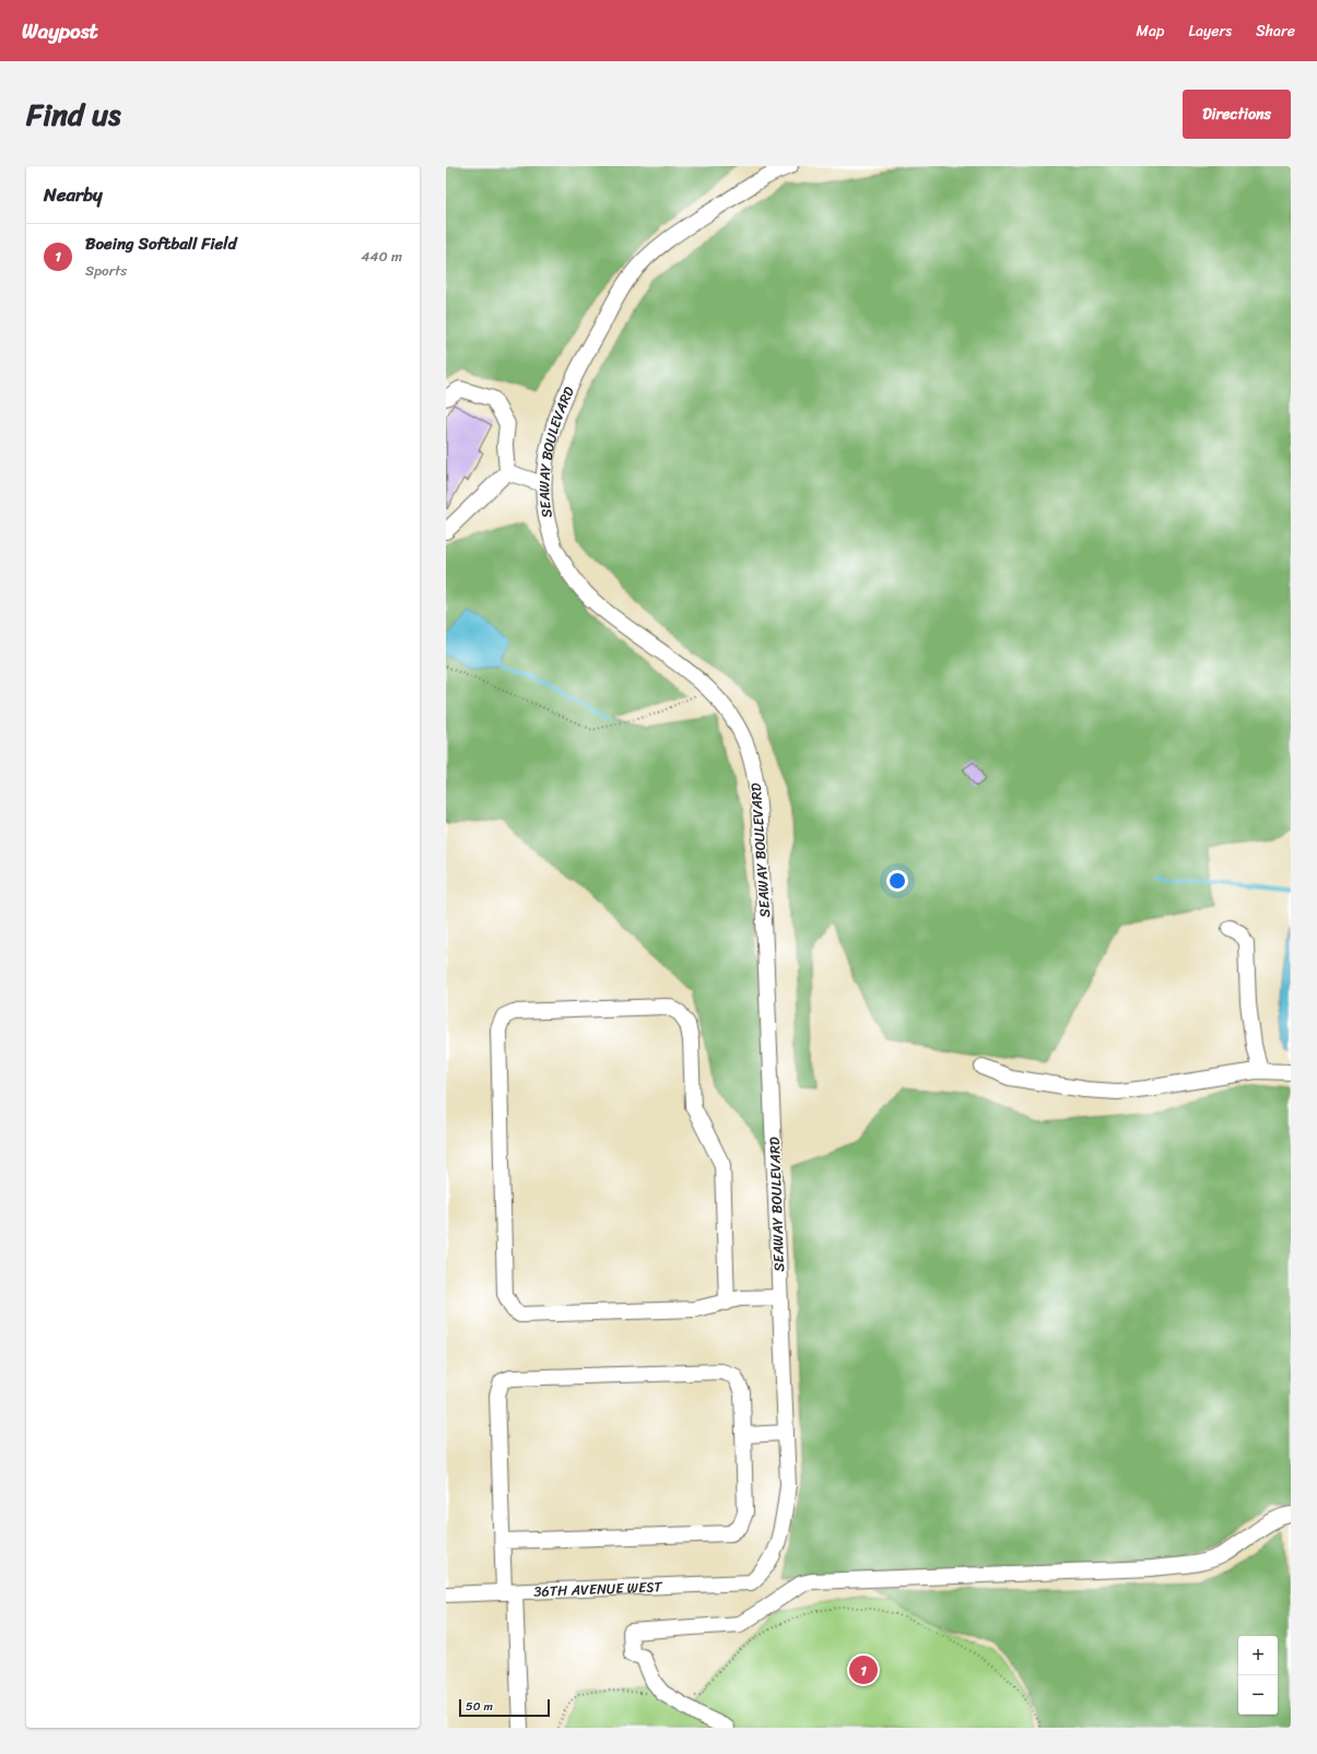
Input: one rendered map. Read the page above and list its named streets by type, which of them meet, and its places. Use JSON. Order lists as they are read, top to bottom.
{
  "streets": {
    "street": ["SEAWAY BOULEVARD", "36TH AVENUE WEST"]
  },
  "crossings": [
    ["SEAWAY BOULEVARD", "36TH AVENUE WEST"]
  ],
  "scale_bar": "50 m",
  "page": {
    "header": "Waypost",
    "nav": ["Map", "Layers", "Share"],
    "title": "Find us",
    "buttons": "Directions",
    "heading": "Nearby",
    "list": [
      {
        "mark": "1",
        "name": "Boeing Softball Field",
        "note": "Sports",
        "value": "440 m"
      }
    ],
    "map_buttons": ["+", "−"],
    "pins": "1",
    "scale": "50 m"
  }
}
